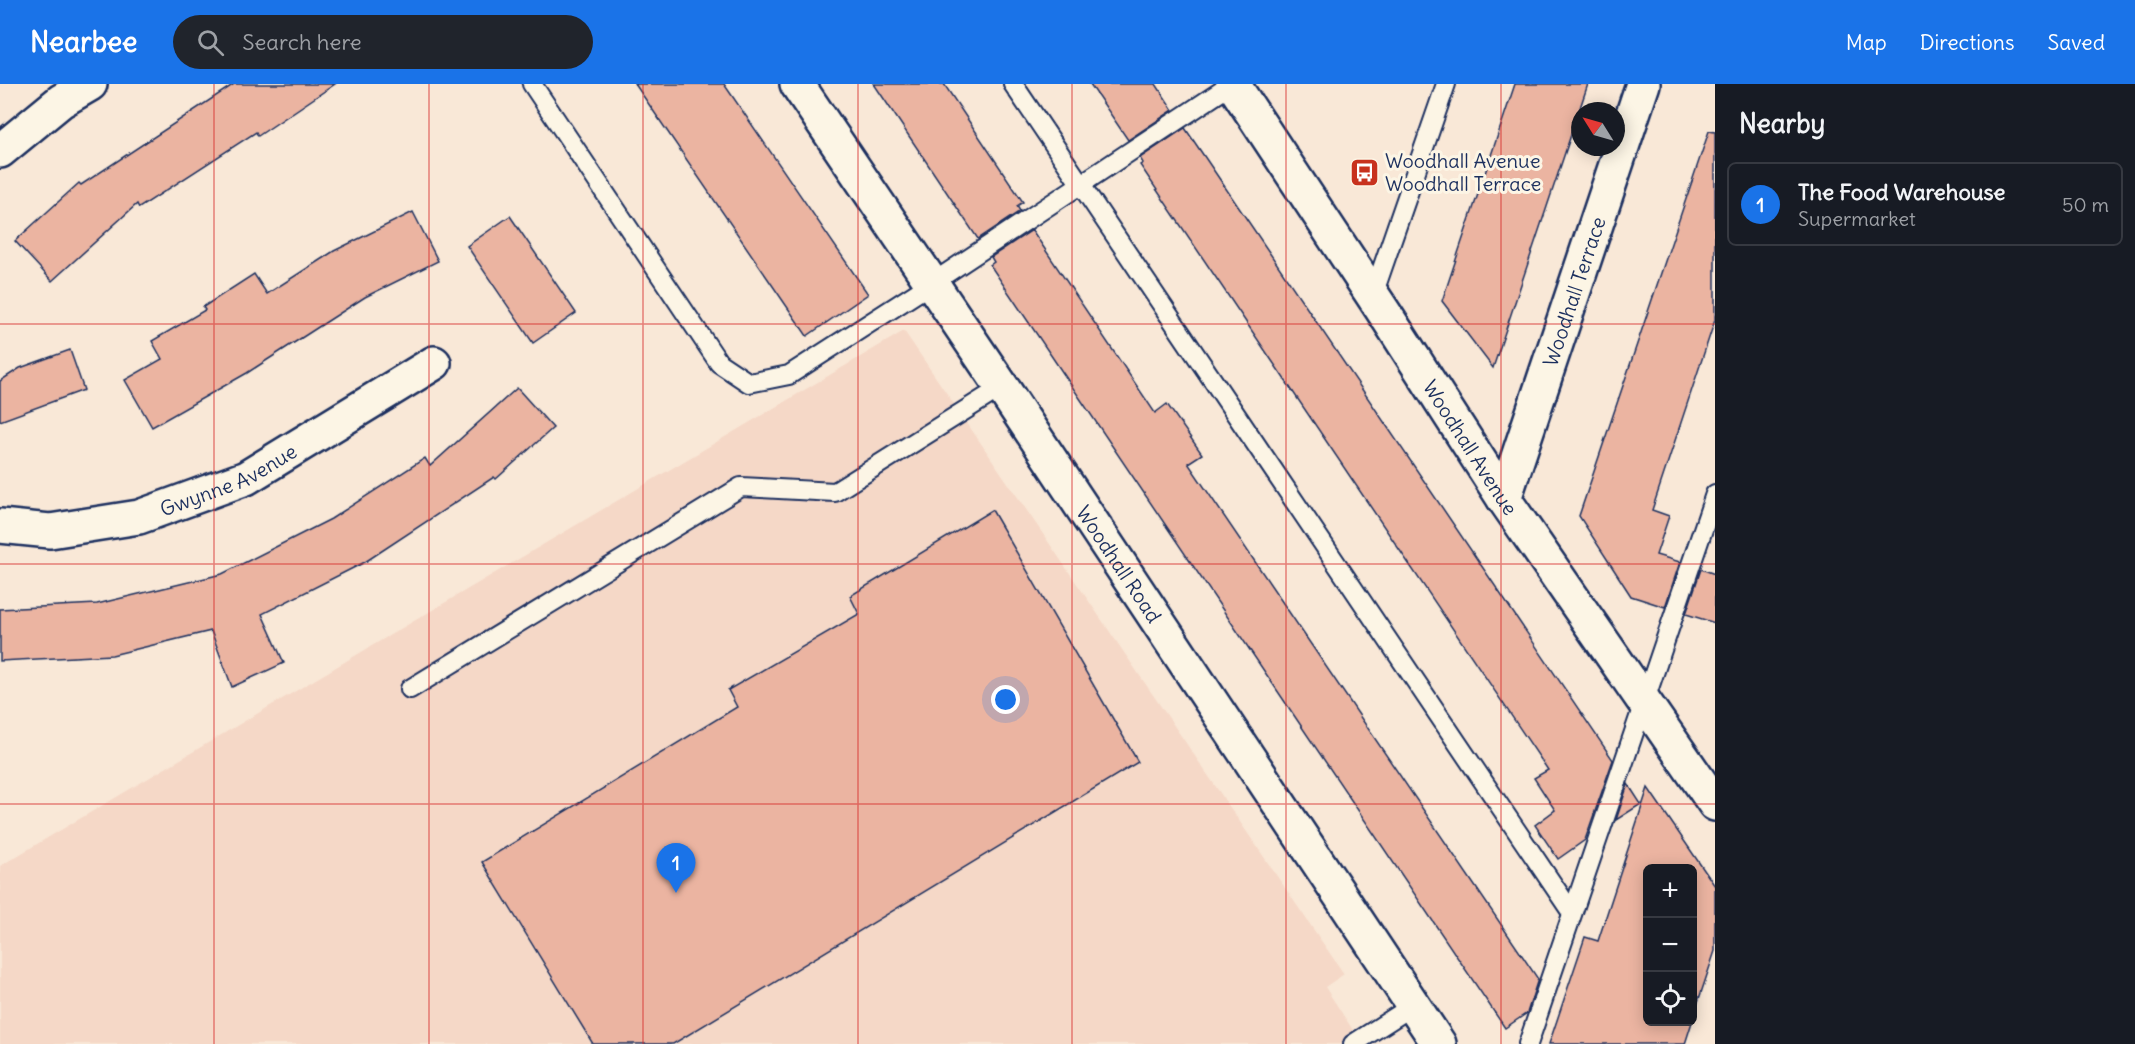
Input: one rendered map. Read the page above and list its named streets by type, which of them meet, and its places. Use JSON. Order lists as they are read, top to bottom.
{
  "streets": {
    "street": [
      "Woodhall Terrace",
      "Woodhall Avenue",
      "Gwynne Avenue",
      "Woodhall Road"
    ]
  },
  "crossings": [
    ["Woodhall Terrace", "Woodhall Avenue"]
  ],
  "places": {
    "bus stop": ["Woodhall Avenue Woodhall Terrace"]
  },
  "north": "top left",
  "page": {
    "header": "Nearbee",
    "search": "Search here",
    "nav": ["Map", "Directions", "Saved"],
    "heading": "Nearby",
    "list": [
      {
        "mark": "1",
        "name": "The Food Warehouse",
        "note": "Supermarket",
        "value": "50 m"
      }
    ],
    "pins": "1",
    "map_buttons": ["+", "−"]
  }
}
